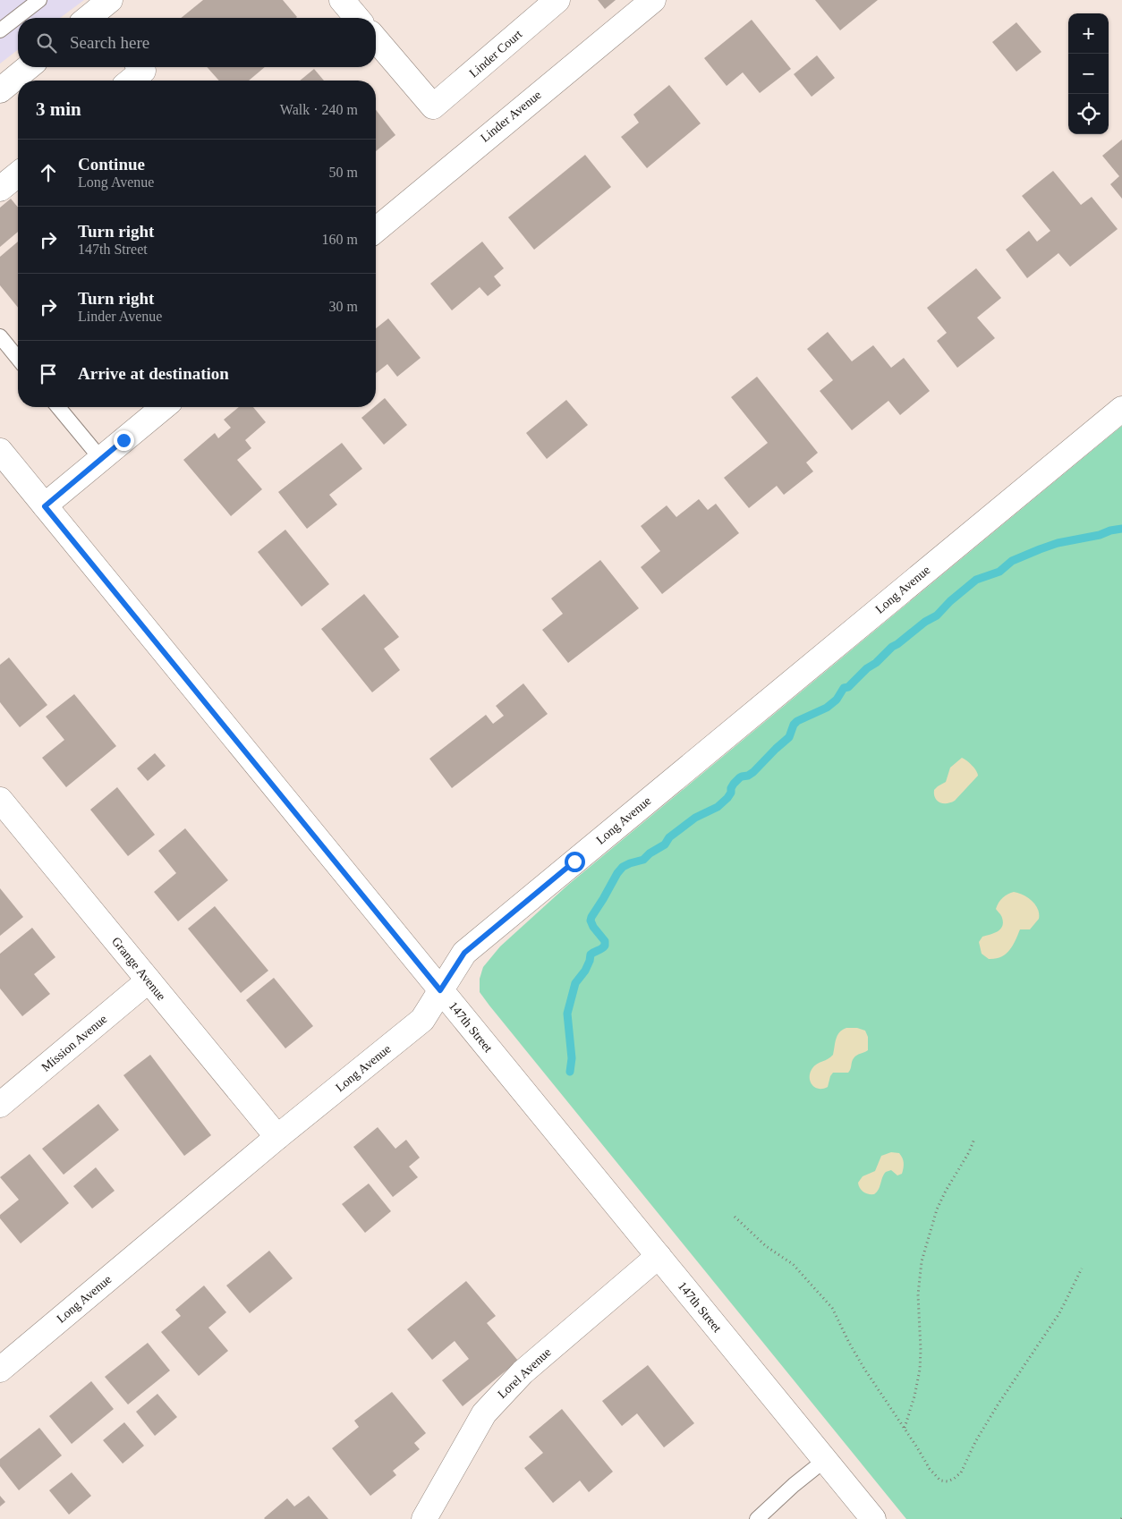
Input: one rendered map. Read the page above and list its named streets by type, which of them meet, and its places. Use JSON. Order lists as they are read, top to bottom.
{
  "streets": {
    "street": [
      "Linder Court",
      "Linder Avenue",
      "Long Avenue",
      "Grange Avenue",
      "147th Street",
      "Mission Avenue",
      "Lorel Avenue"
    ]
  },
  "crossings": [
    ["Long Avenue", "Grange Avenue"],
    ["Long Avenue", "147th Street"],
    ["Grange Avenue", "Mission Avenue"],
    ["147th Street", "Lorel Avenue"]
  ],
  "page": {
    "map_buttons": ["+", "−"],
    "search": "Search here",
    "heading": ["3 min", "Walk · 240 m"],
    "list": [
      ["Continue", "Long Avenue", "50 m"],
      ["Turn right", "147th Street", "160 m"],
      ["Turn right", "Linder Avenue", "30 m"],
      "Arrive at destination"
    ]
  }
}
